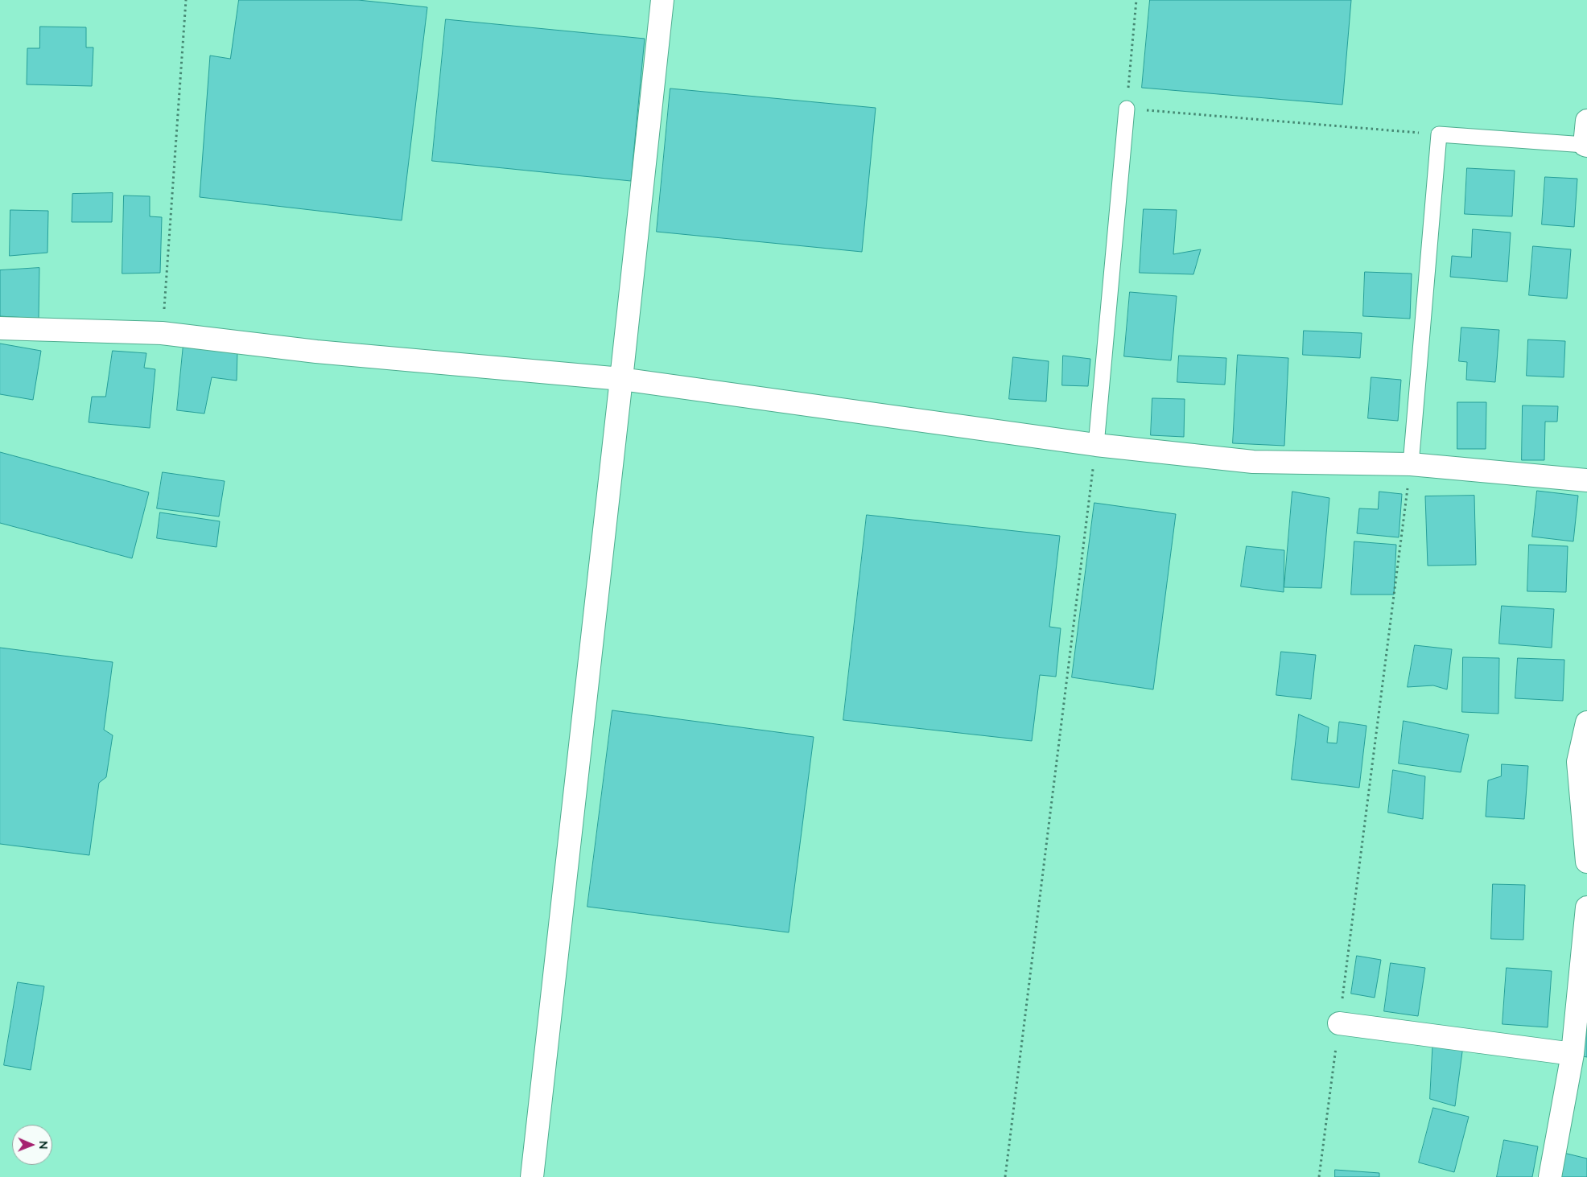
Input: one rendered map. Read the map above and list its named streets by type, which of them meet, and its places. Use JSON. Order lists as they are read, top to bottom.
{
  "north": "right"
}
